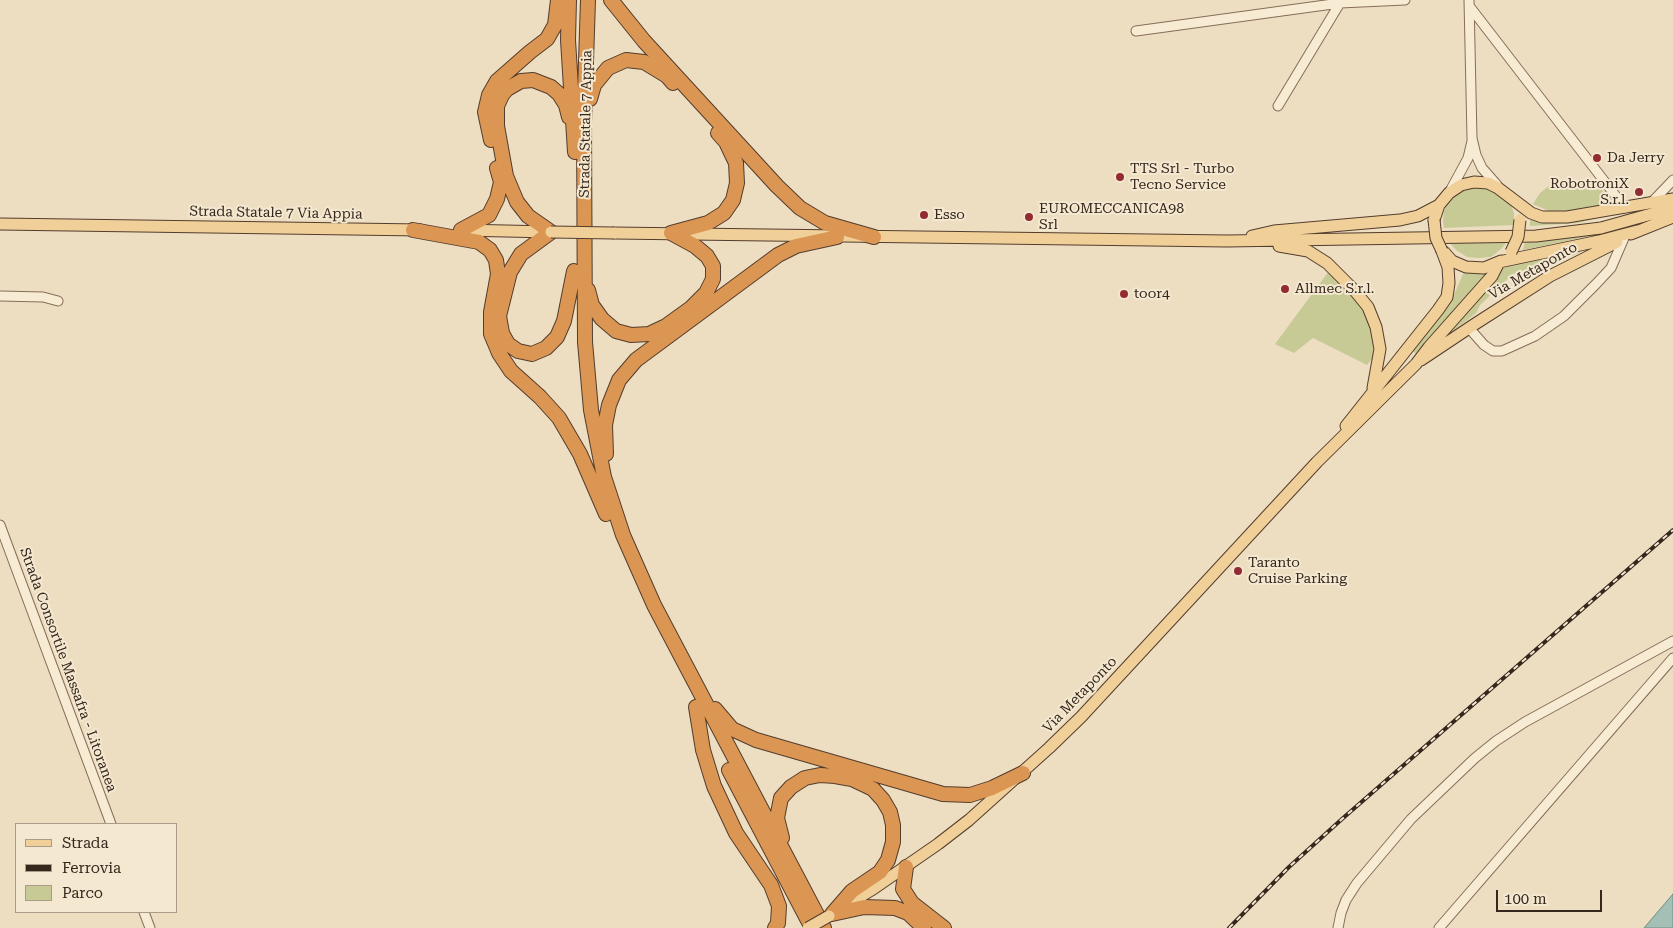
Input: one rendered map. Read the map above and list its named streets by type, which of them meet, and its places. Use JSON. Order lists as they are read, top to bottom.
{
  "streets": {
    "highway": ["Strada Statale 7 Appia"],
    "main road": ["Strada Statale 7 Via Appia", "Via Metaponto"],
    "street": ["Strada Consortile Massafra - Litoranea"]
  },
  "places": [
    "Da Jerry",
    "TTS Srl - Turbo Tecno Service",
    "RobotroniX S.r.l.",
    "Esso",
    "EUROMECCANICA98 Srl",
    "Allmec S.r.l.",
    "toor4",
    "Taranto Cruise Parking"
  ],
  "legend": ["Strada", "Ferrovia", "Parco"],
  "scale_bar": "100 m"
}
